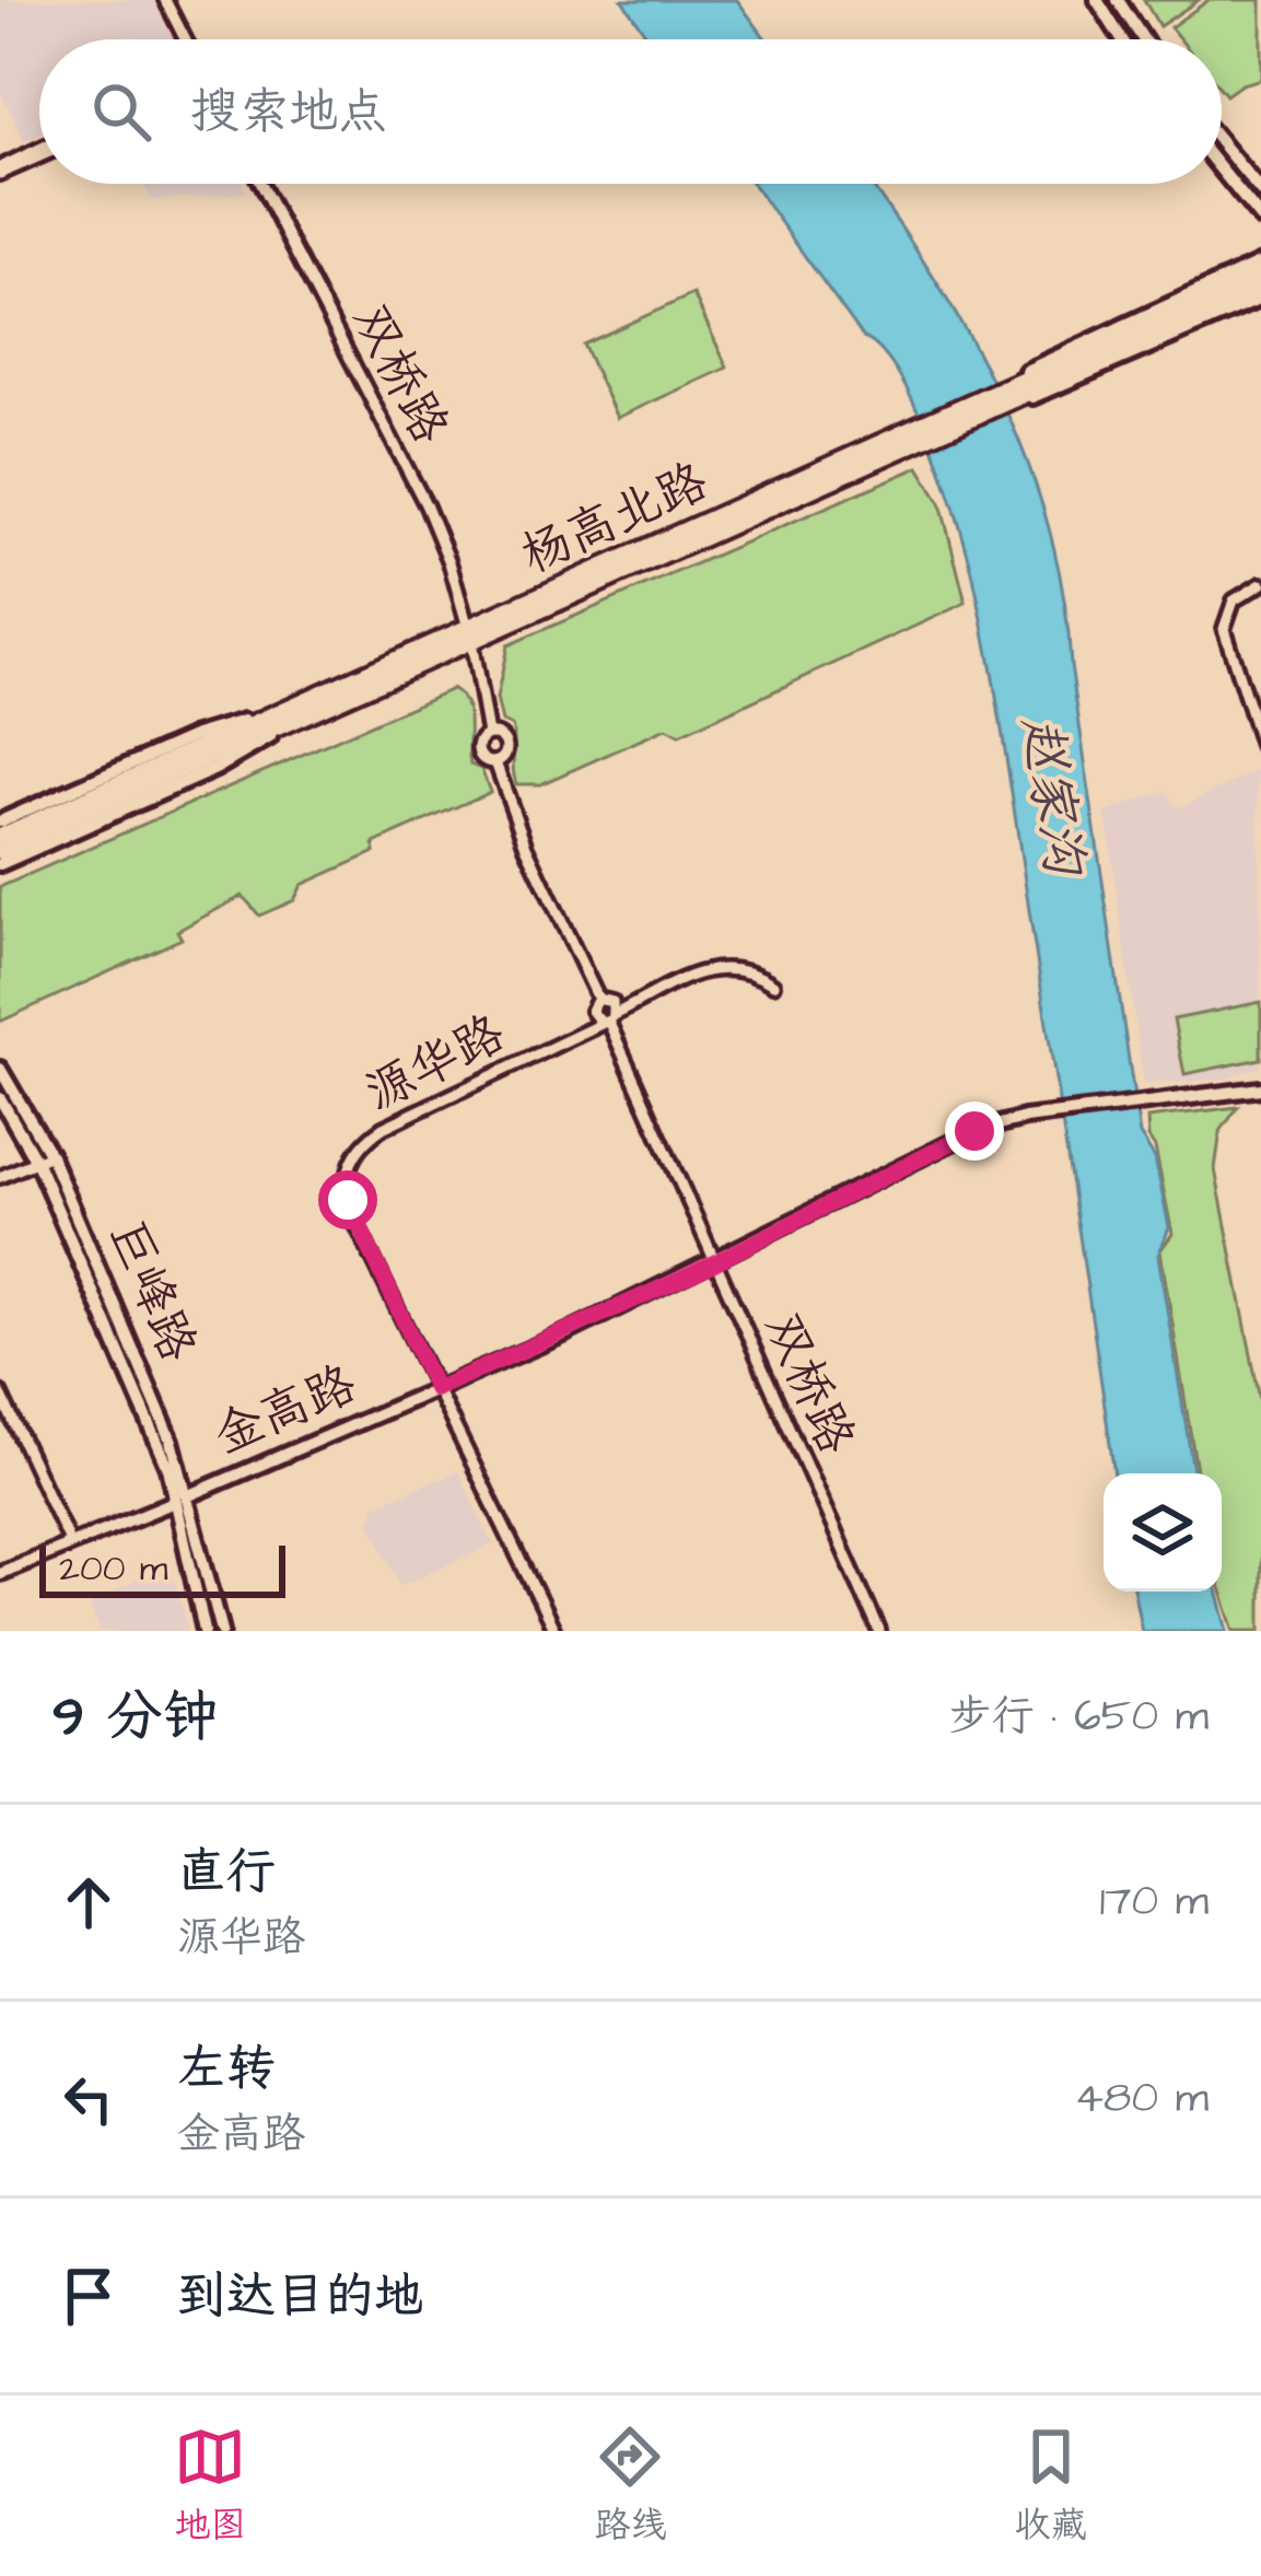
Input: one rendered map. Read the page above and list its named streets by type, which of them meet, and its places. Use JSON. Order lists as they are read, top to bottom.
{
  "streets": {
    "highway": ["杨高北路"],
    "main road": ["巨峰路", "金高路"],
    "street": ["双桥路", "源华路"]
  },
  "crossings": [
    ["双桥路", "杨高北路"],
    ["双桥路", "源华路"],
    ["双桥路", "金高路"],
    ["源华路", "金高路"],
    ["巨峰路", "金高路"]
  ],
  "water": ["赵家沟"],
  "scale_bar": "200 m",
  "page": {
    "search": "搜索地点",
    "scale": "200 m",
    "heading": ["9 分钟", "步行 · 650 m"],
    "list": [
      ["直行", "源华路", "170 m"],
      ["左转", "金高路", "480 m"],
      "到达目的地"
    ],
    "nav": ["地图", "路线", "收藏"]
  }
}
